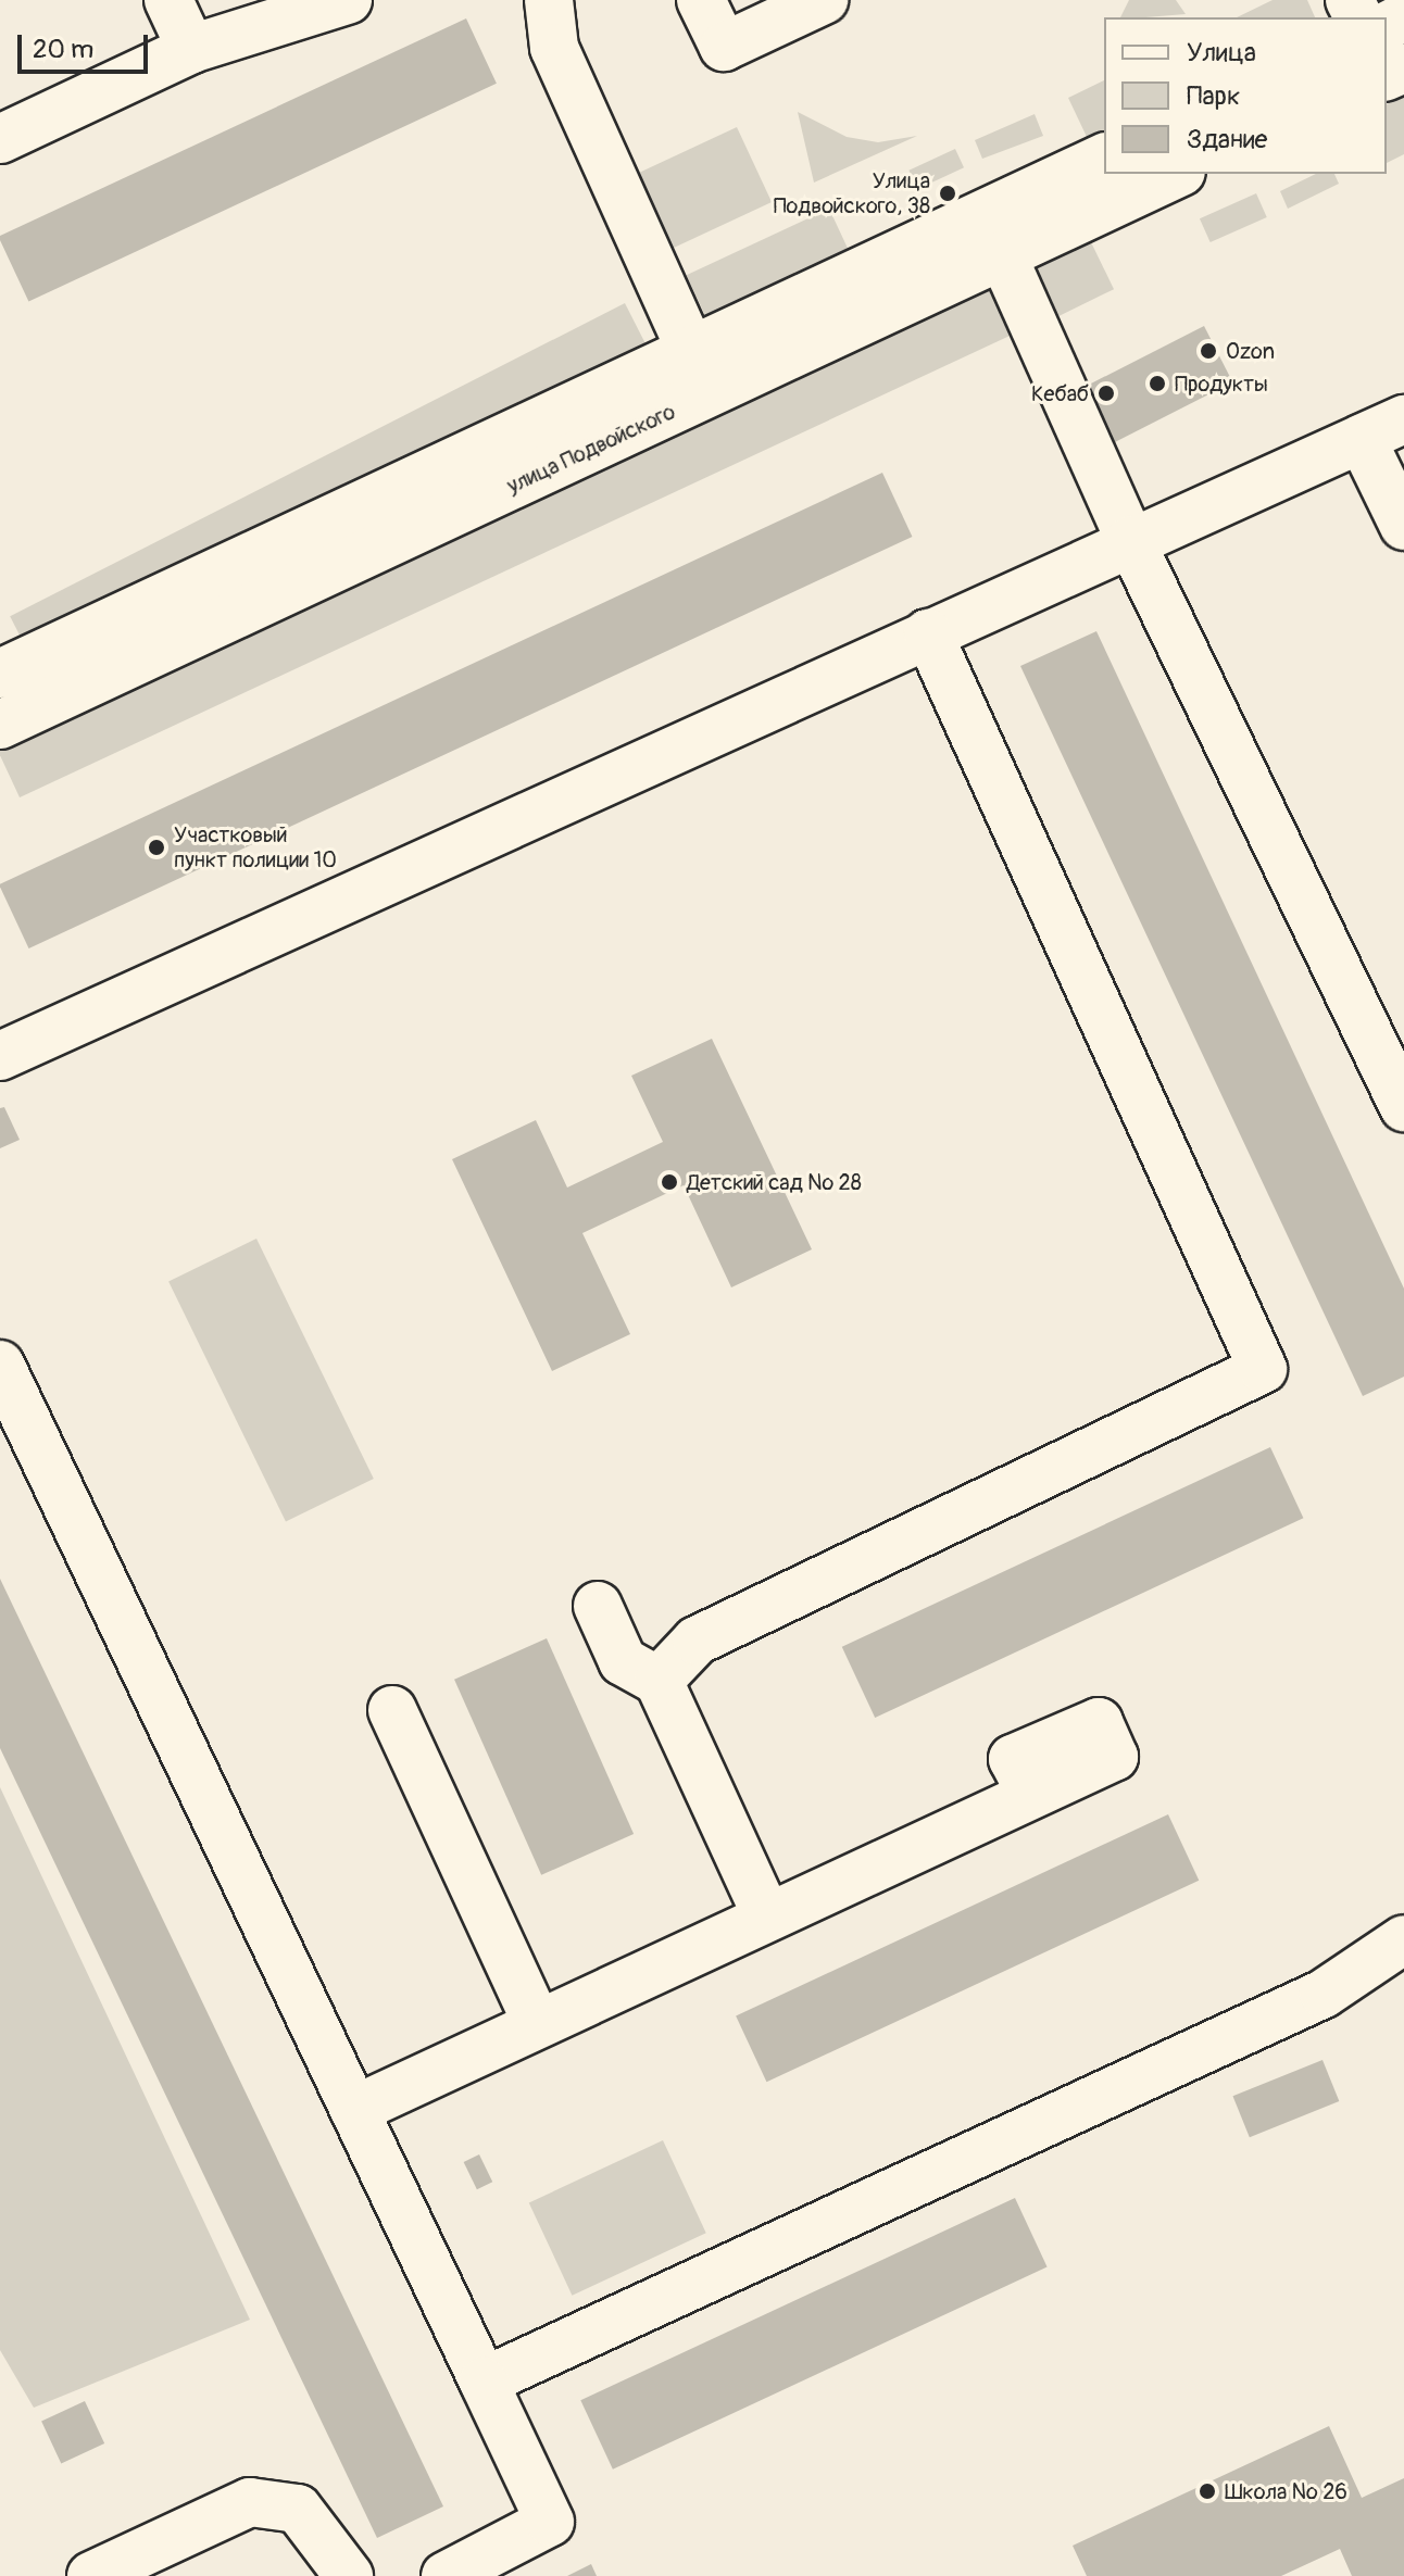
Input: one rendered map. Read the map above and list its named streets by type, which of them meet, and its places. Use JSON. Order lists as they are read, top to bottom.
{
  "streets": {
    "street": ["улица Подвойского"]
  },
  "places": [
    "Улица Подвойского, 38",
    "Ozon",
    "Продукты",
    "Кебаб",
    "Участковый пункт полиции 10",
    "Детский сад № 28",
    "Школа № 26"
  ],
  "legend": ["Улица", "Парк", "Здание"],
  "scale_bar": "20 m"
}
